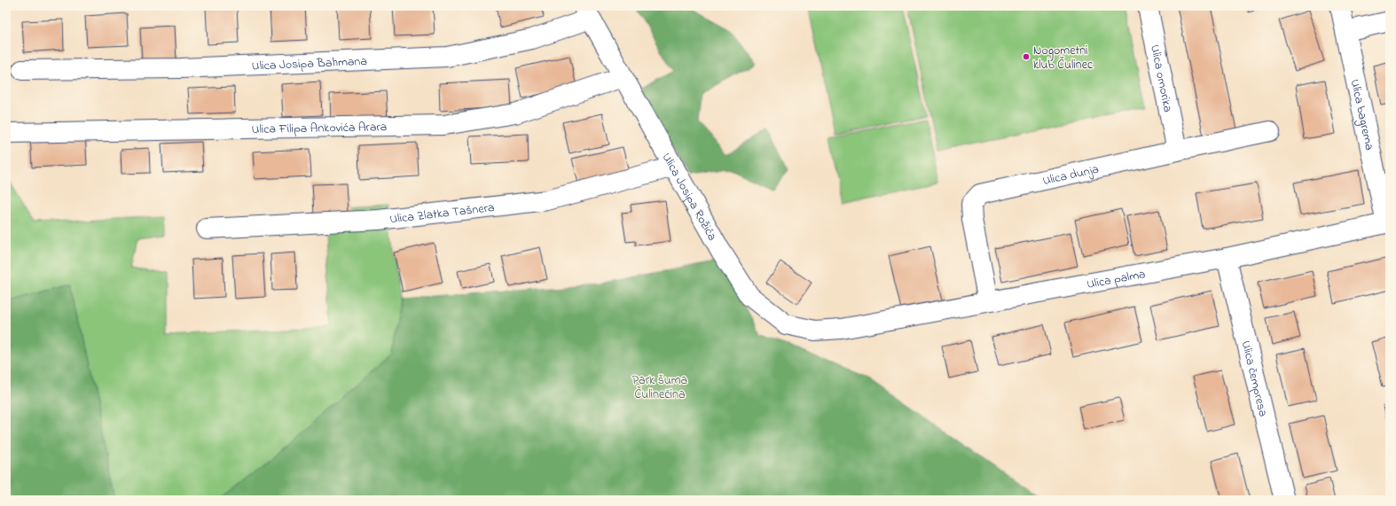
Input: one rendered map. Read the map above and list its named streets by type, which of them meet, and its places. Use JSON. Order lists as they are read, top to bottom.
{
  "streets": {
    "street": [
      "Ulica Josipa Bahmana",
      "Ulica omorika",
      "Ulica bagrema",
      "Ulica Filipa Ankovića Arara",
      "Ulica dunja",
      "Ulica Josipa Rožića",
      "Ulica Zlatka Tašnera",
      "Ulica palma",
      "Ulica čempresa"
    ]
  },
  "crossings": [
    ["Ulica Josipa Bahmana", "Ulica Josipa Rožića"],
    ["Ulica omorika", "Ulica dunja"],
    ["Ulica bagrema", "Ulica palma"],
    ["Ulica Filipa Ankovića Arara", "Ulica Josipa Rožića"],
    ["Ulica dunja", "Ulica palma"],
    ["Ulica Josipa Rožića", "Ulica Zlatka Tašnera"],
    ["Ulica Josipa Rožića", "Ulica palma"],
    ["Ulica palma", "Ulica čempresa"]
  ],
  "parks": ["Park šuma Čulinečina"],
  "places": ["Nogometni klub Čulinec"]
}
